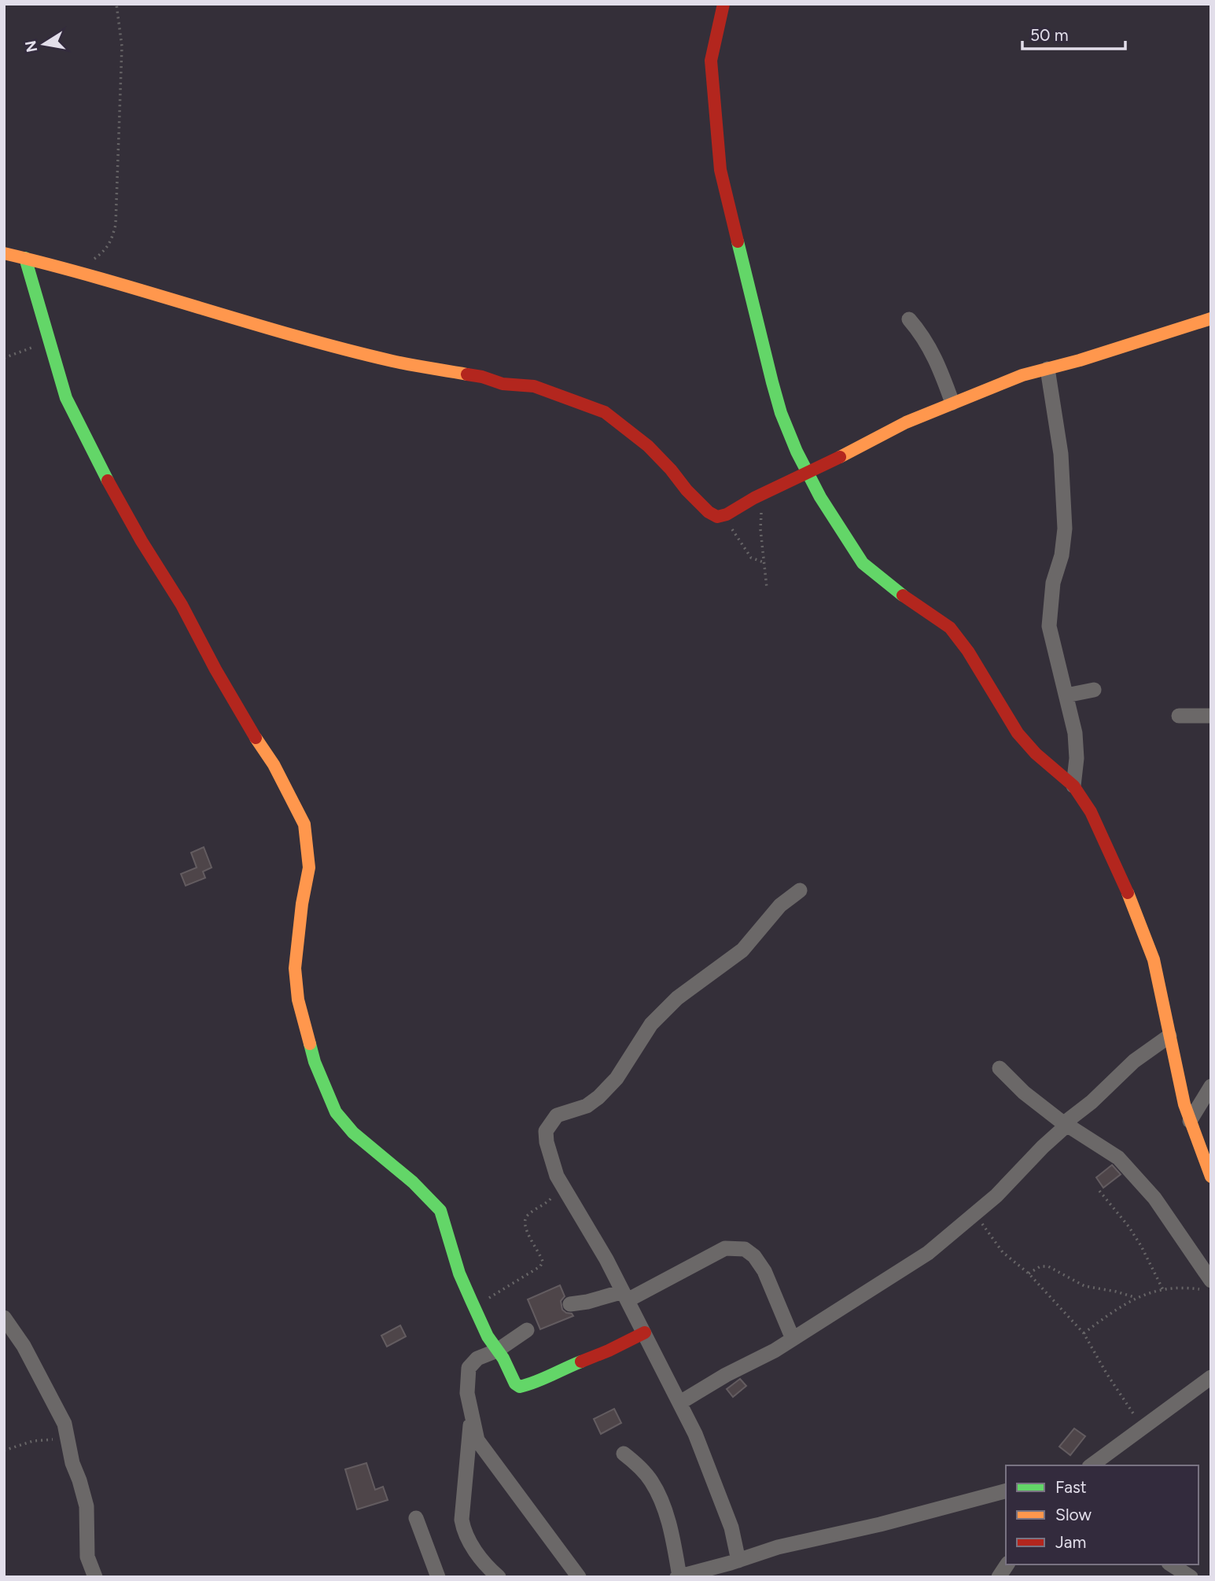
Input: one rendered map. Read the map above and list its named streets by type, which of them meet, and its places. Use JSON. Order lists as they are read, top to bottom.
{
  "legend": ["Fast", "Slow", "Jam"],
  "scale_bar": "50 m",
  "north": "left"
}
